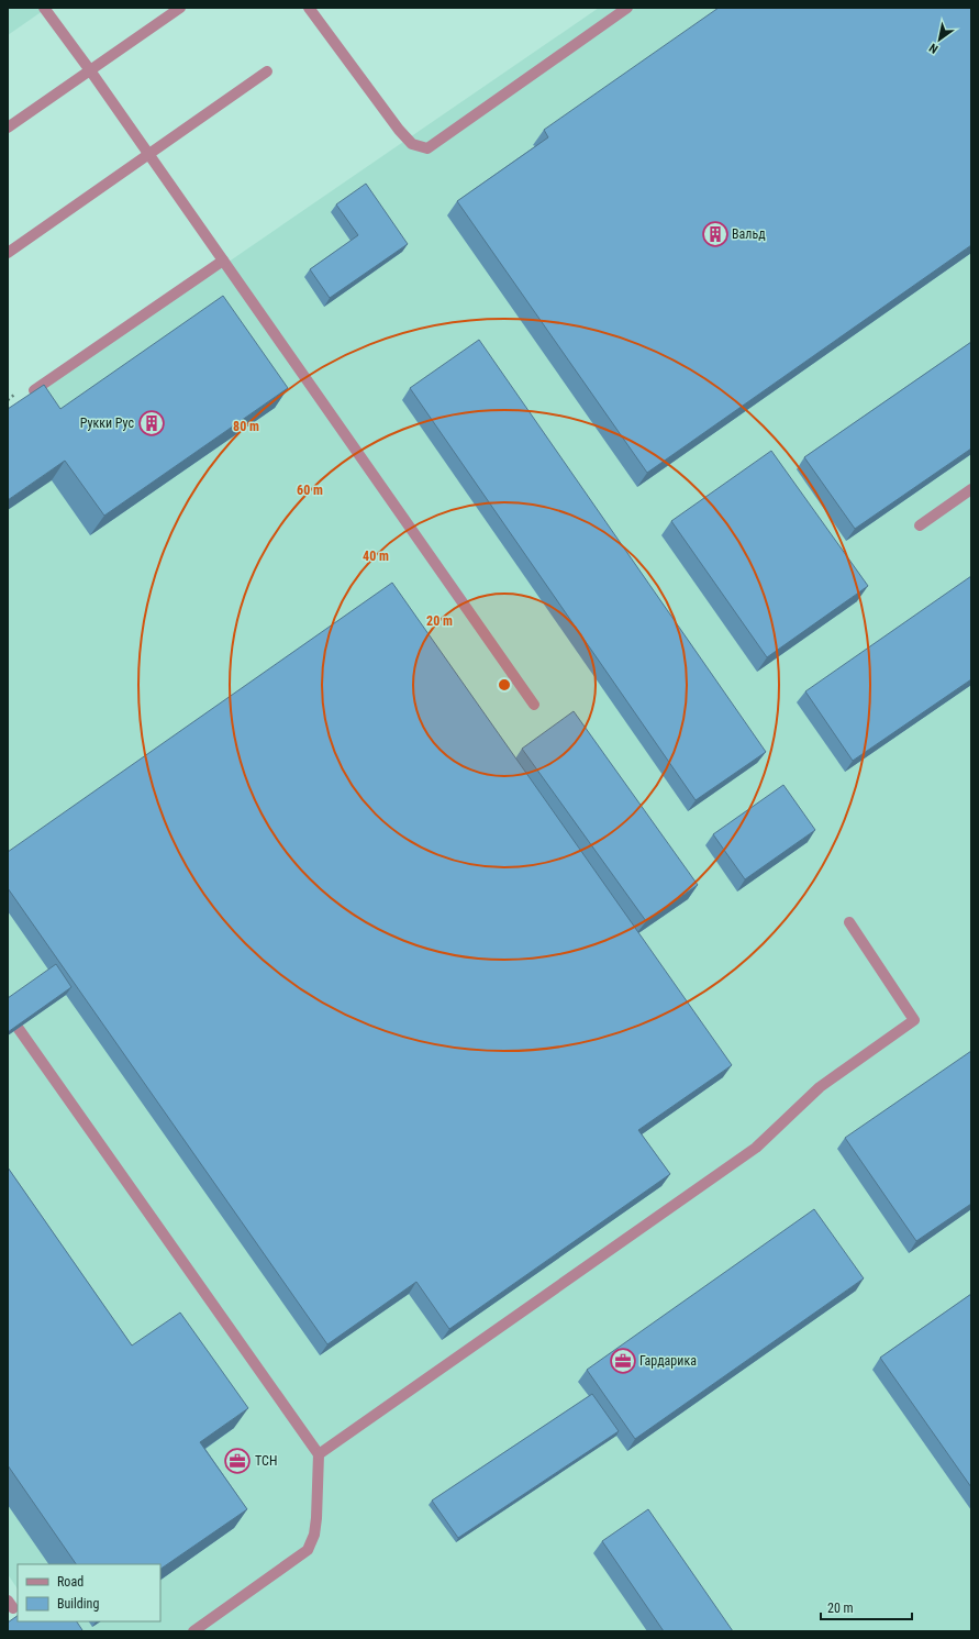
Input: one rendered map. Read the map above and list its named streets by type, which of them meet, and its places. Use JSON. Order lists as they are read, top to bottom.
{
  "places": {
    "building": ["Вальд", "Рукки Рус"],
    "office": ["Гардарика", "ТСН"]
  },
  "legend": ["Road", "Building"],
  "scale_bar": "20 m",
  "north": "bottom left",
  "rings": [
    "80 m",
    "60 m",
    "40 m",
    "20 m"
  ]
}
